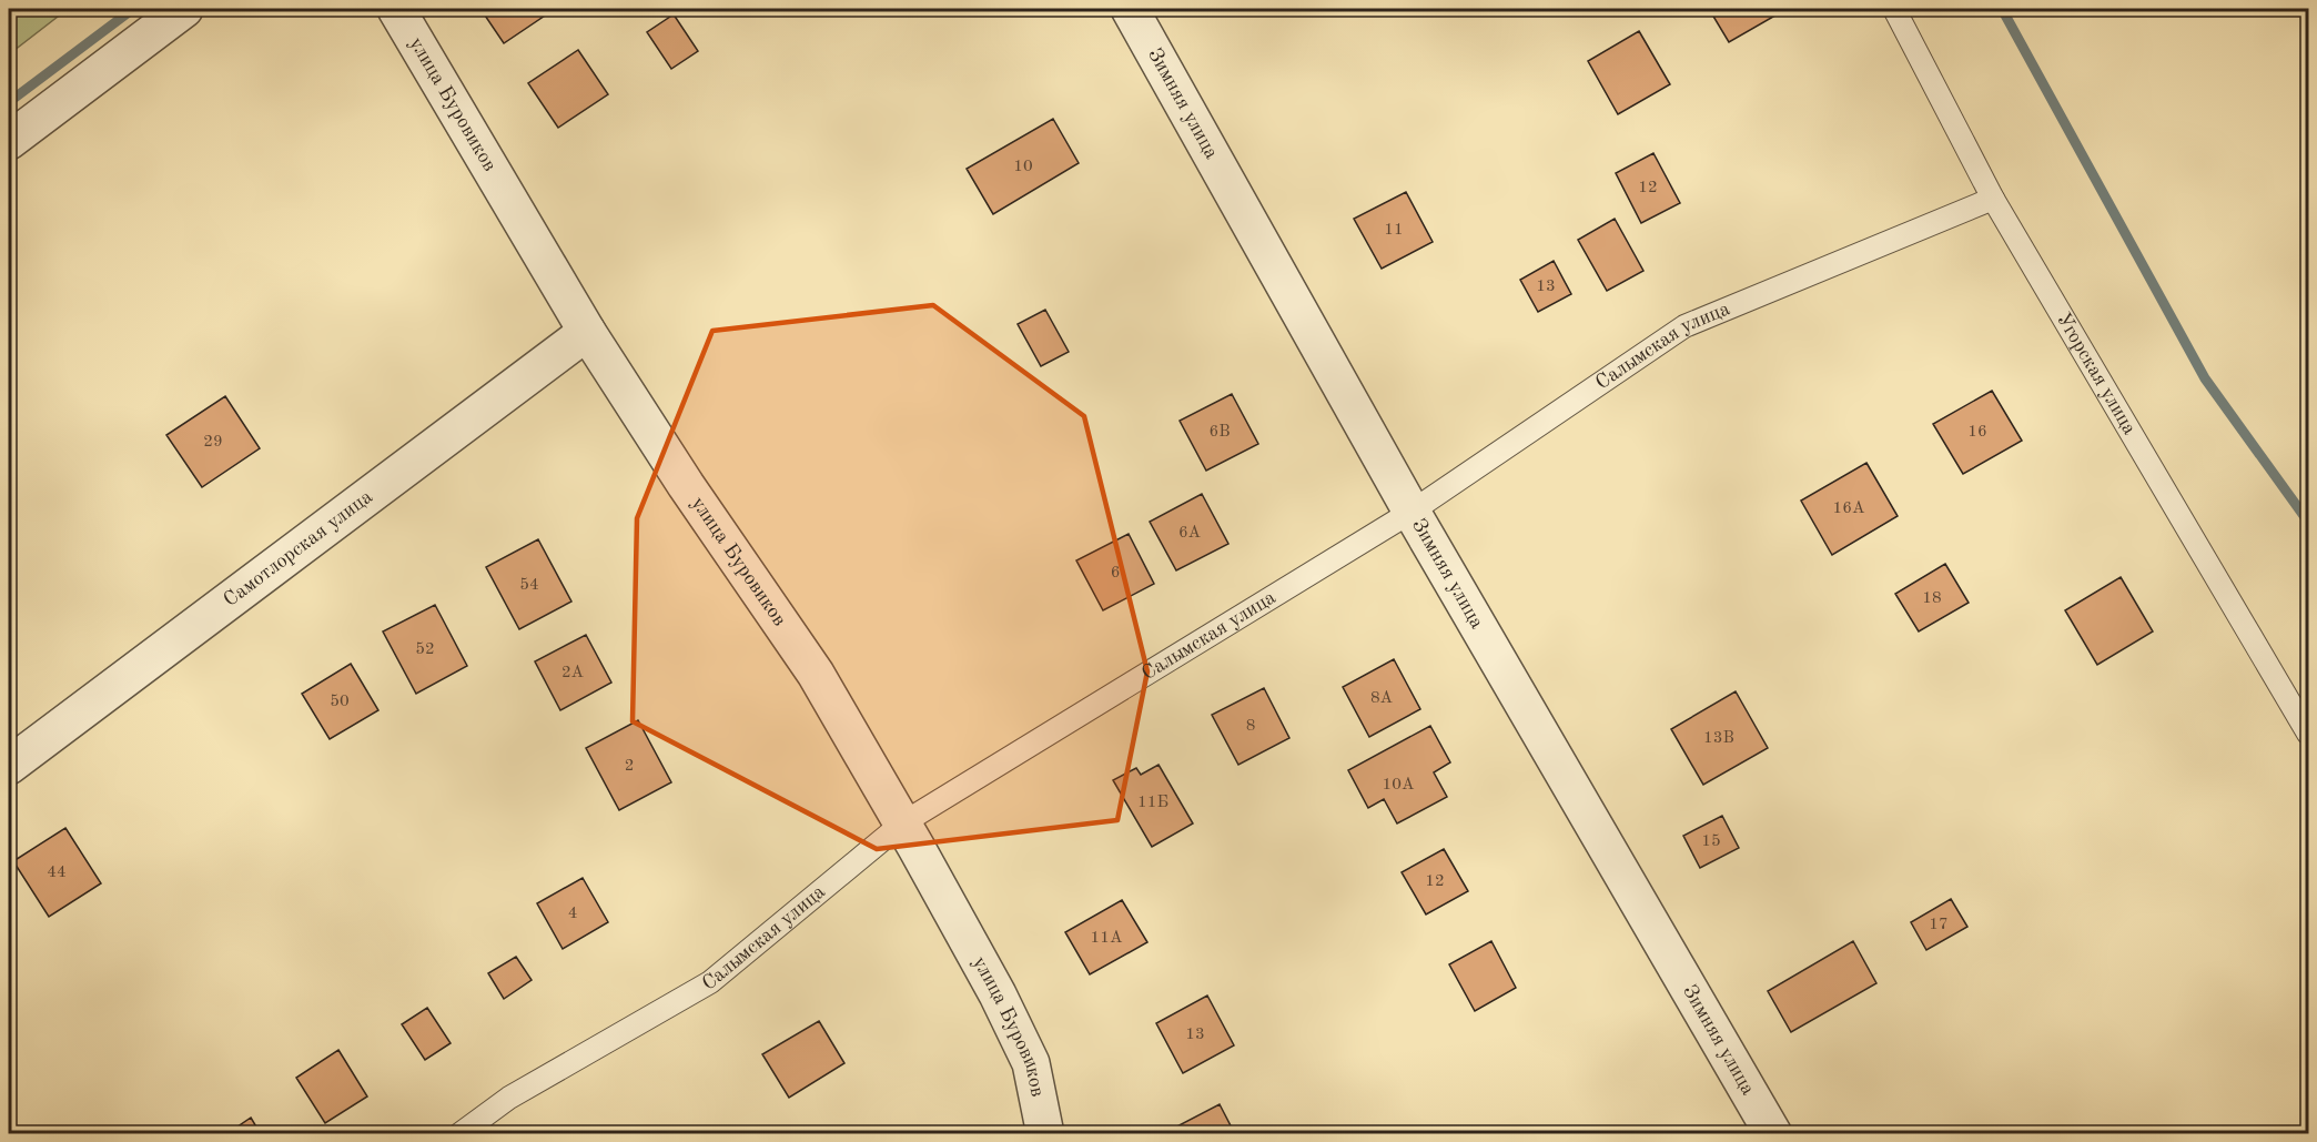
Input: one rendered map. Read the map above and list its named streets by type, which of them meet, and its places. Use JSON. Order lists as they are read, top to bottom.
{
  "streets": {
    "street": ["Зимняя улица", "улица Буровиков", "Самотлорская улица"],
    "lane": ["Салымская улица", "Угорская улица"]
  },
  "crossings": [
    ["Зимняя улица", "Салымская улица"],
    ["улица Буровиков", "Салымская улица"],
    ["улица Буровиков", "Самотлорская улица"],
    ["Салымская улица", "Угорская улица"]
  ],
  "house_numbers": [
    "10",
    "12",
    "11",
    "13",
    "6В",
    "16",
    "29",
    "16А",
    "6А",
    "6",
    "54",
    "18",
    "52",
    "2А",
    "8А",
    "50",
    "8",
    "13В",
    "2",
    "10А",
    "11Б",
    "15",
    "44",
    "12",
    "4",
    "17",
    "11А",
    "13"
  ]
}
